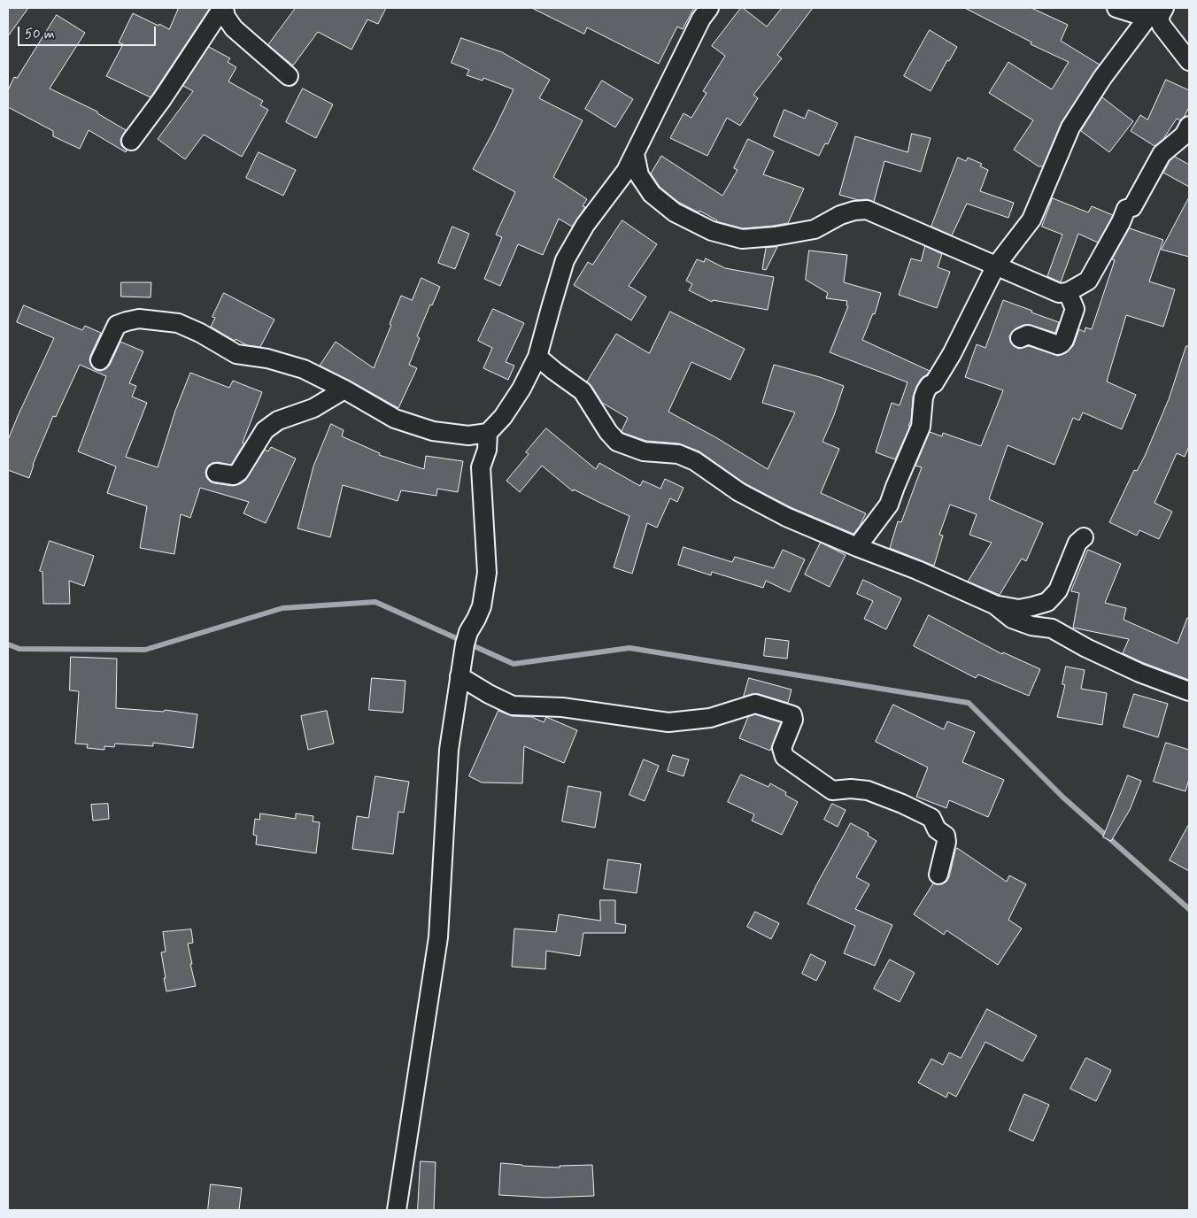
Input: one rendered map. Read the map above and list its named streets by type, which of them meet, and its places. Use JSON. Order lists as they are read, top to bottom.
{
  "scale_bar": "50 m"
}
